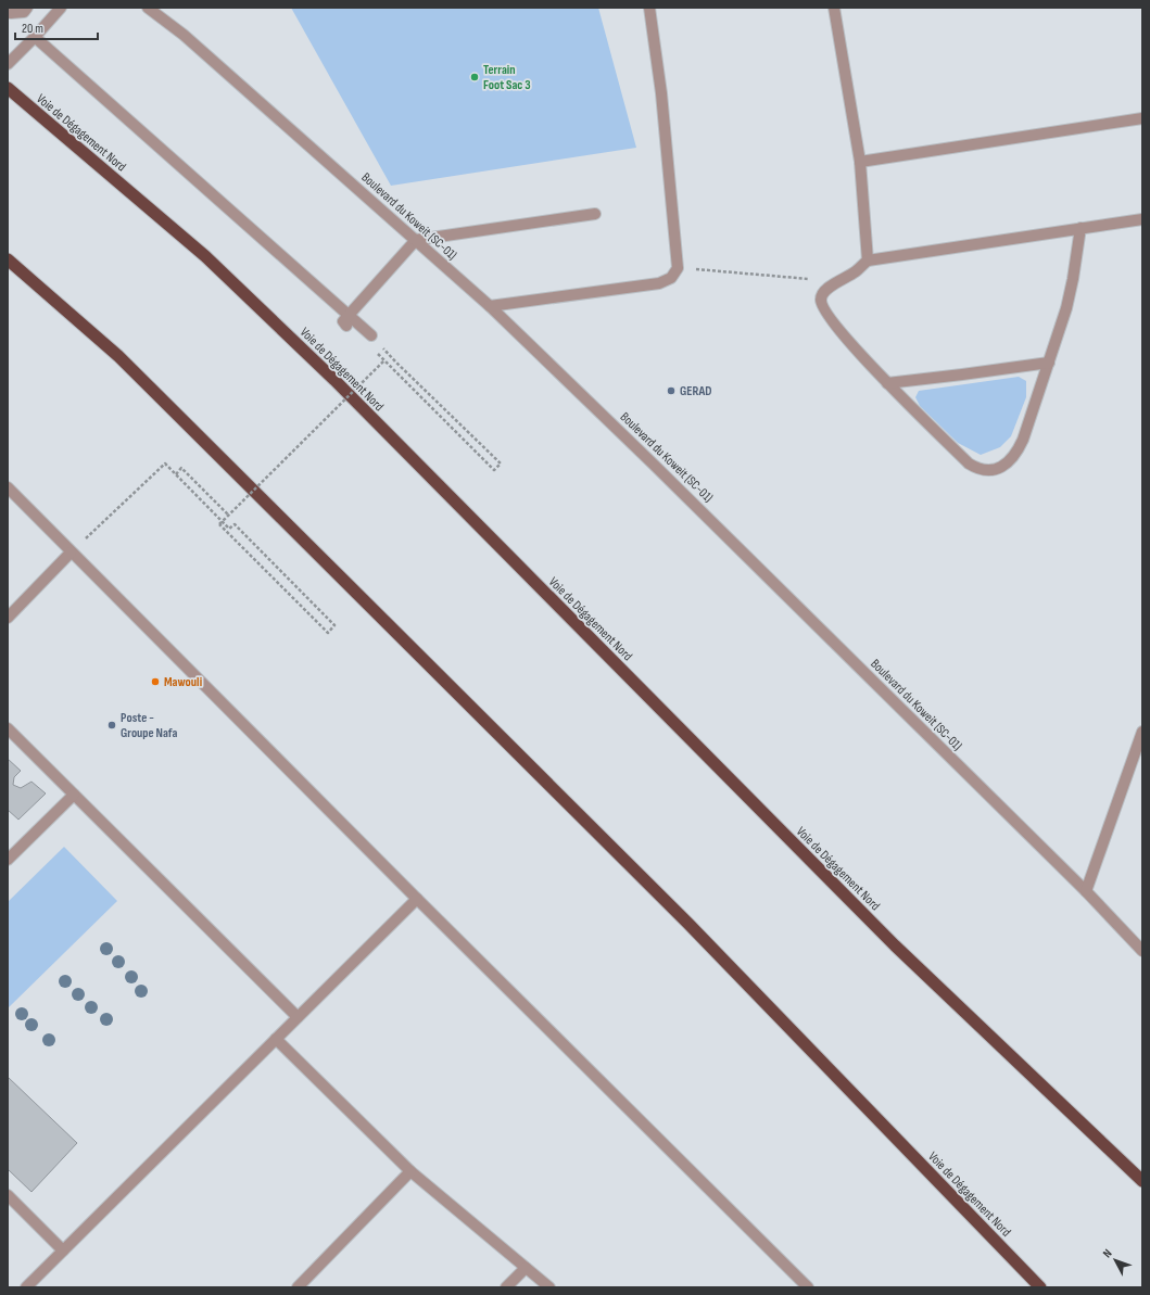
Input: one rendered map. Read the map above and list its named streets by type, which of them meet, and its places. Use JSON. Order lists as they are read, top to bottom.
{
  "streets": {
    "highway": ["Voie de Dégagement Nord"],
    "street": ["Boulevard du Koweit (SC-01)"]
  },
  "places": [
    "Terrain Foot Sac 3",
    "GERAD",
    "Mawouli",
    "Poste - Groupe Nafa"
  ],
  "scale_bar": "20 m",
  "north": "top left"
}
